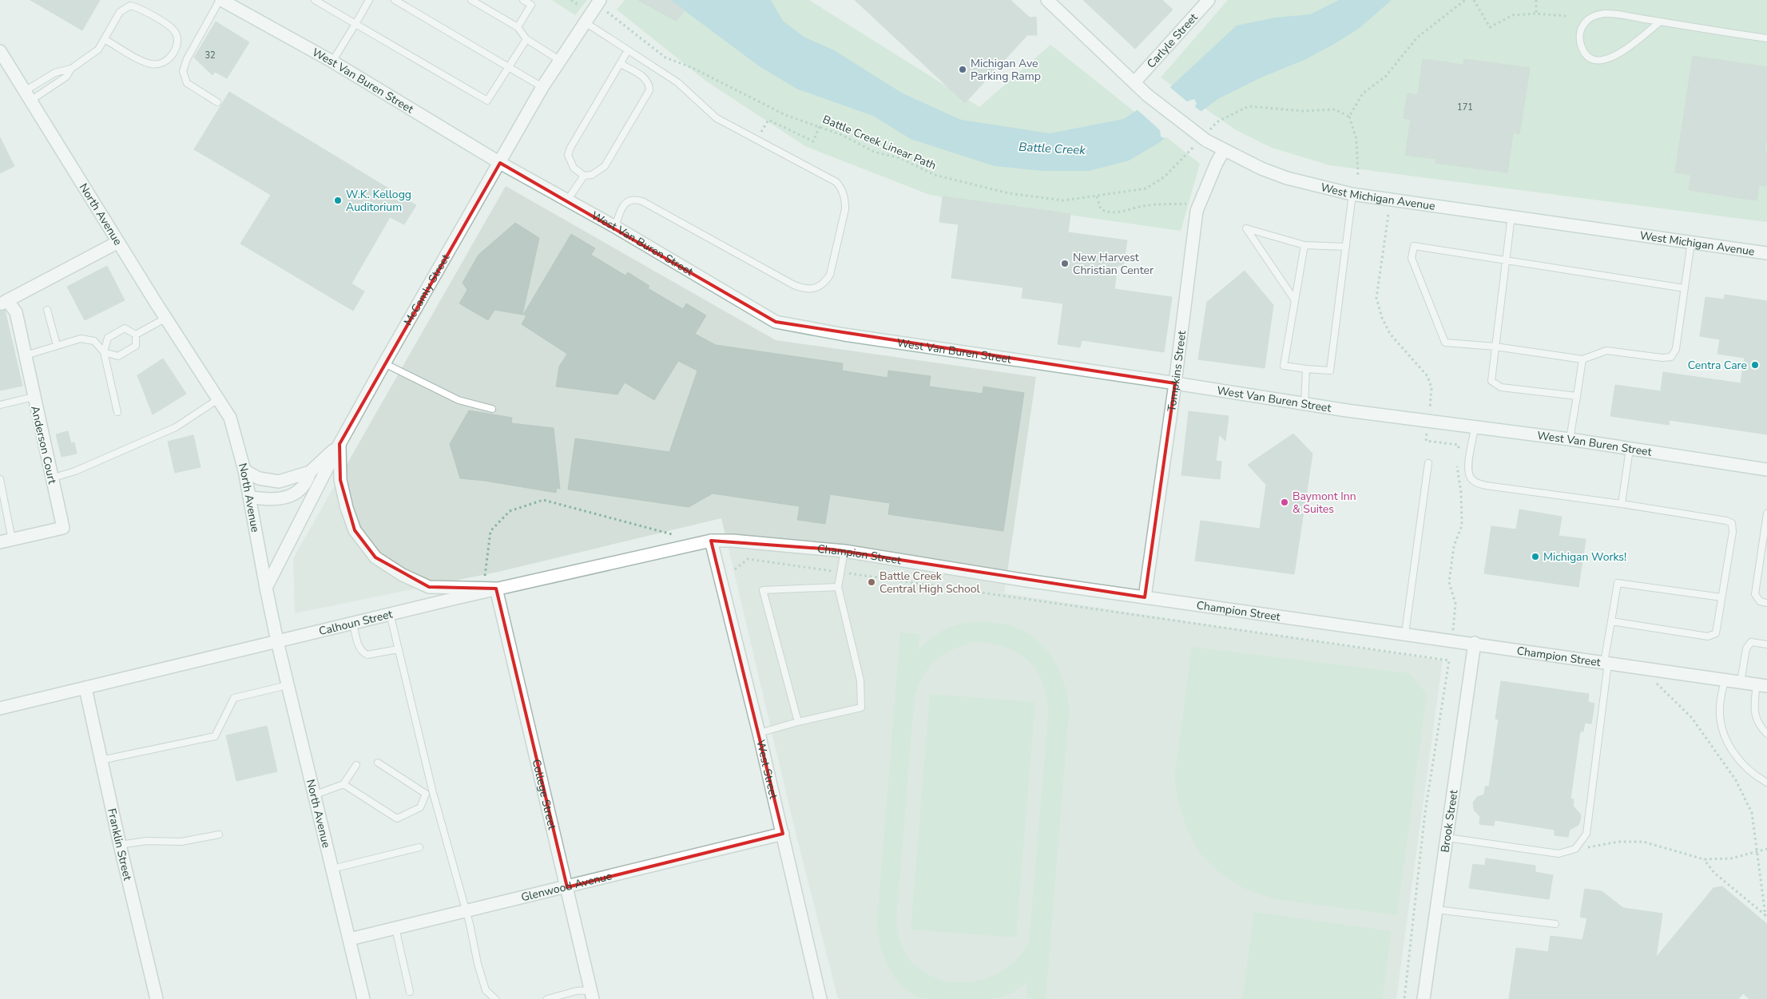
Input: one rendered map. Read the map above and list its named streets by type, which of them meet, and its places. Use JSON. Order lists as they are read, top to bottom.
{
  "streets": {
    "street": [
      "Carlyle Street",
      "West Van Buren Street",
      "West Michigan Avenue",
      "North Avenue",
      "McCamly Street",
      "Tompkins Street",
      "Anderson Court",
      "Champion Street",
      "Calhoun Street",
      "West Street",
      "College Street",
      "Brook Street",
      "Franklin Street",
      "Glenwood Avenue"
    ],
    "path": ["Battle Creek Linear Path"]
  },
  "crossings": [
    ["Carlyle Street", "West Michigan Avenue"],
    ["West Van Buren Street", "McCamly Street"],
    ["West Van Buren Street", "Tompkins Street"],
    ["Battle Creek Linear Path", "West Michigan Avenue"],
    ["Battle Creek Linear Path", "McCamly Street"],
    ["West Michigan Avenue", "Tompkins Street"],
    ["North Avenue", "McCamly Street"],
    ["North Avenue", "Calhoun Street"],
    ["North Avenue", "Glenwood Avenue"],
    ["Tompkins Street", "Champion Street"],
    ["Champion Street", "Calhoun Street"],
    ["Champion Street", "West Street"],
    ["Champion Street", "Brook Street"],
    ["Calhoun Street", "West Street"],
    ["Calhoun Street", "College Street"],
    ["Calhoun Street", "Franklin Street"],
    ["West Street", "Glenwood Avenue"],
    ["College Street", "Glenwood Avenue"]
  ],
  "water": ["Battle Creek"],
  "places": [
    "Michigan Ave Parking Ramp",
    "W.K. Kellogg Auditorium",
    "New Harvest Christian Center",
    "Centra Care",
    "Baymont Inn & Suites",
    "Michigan Works!",
    "Battle Creek Central High School"
  ],
  "house_numbers": ["32", "171"]
}
